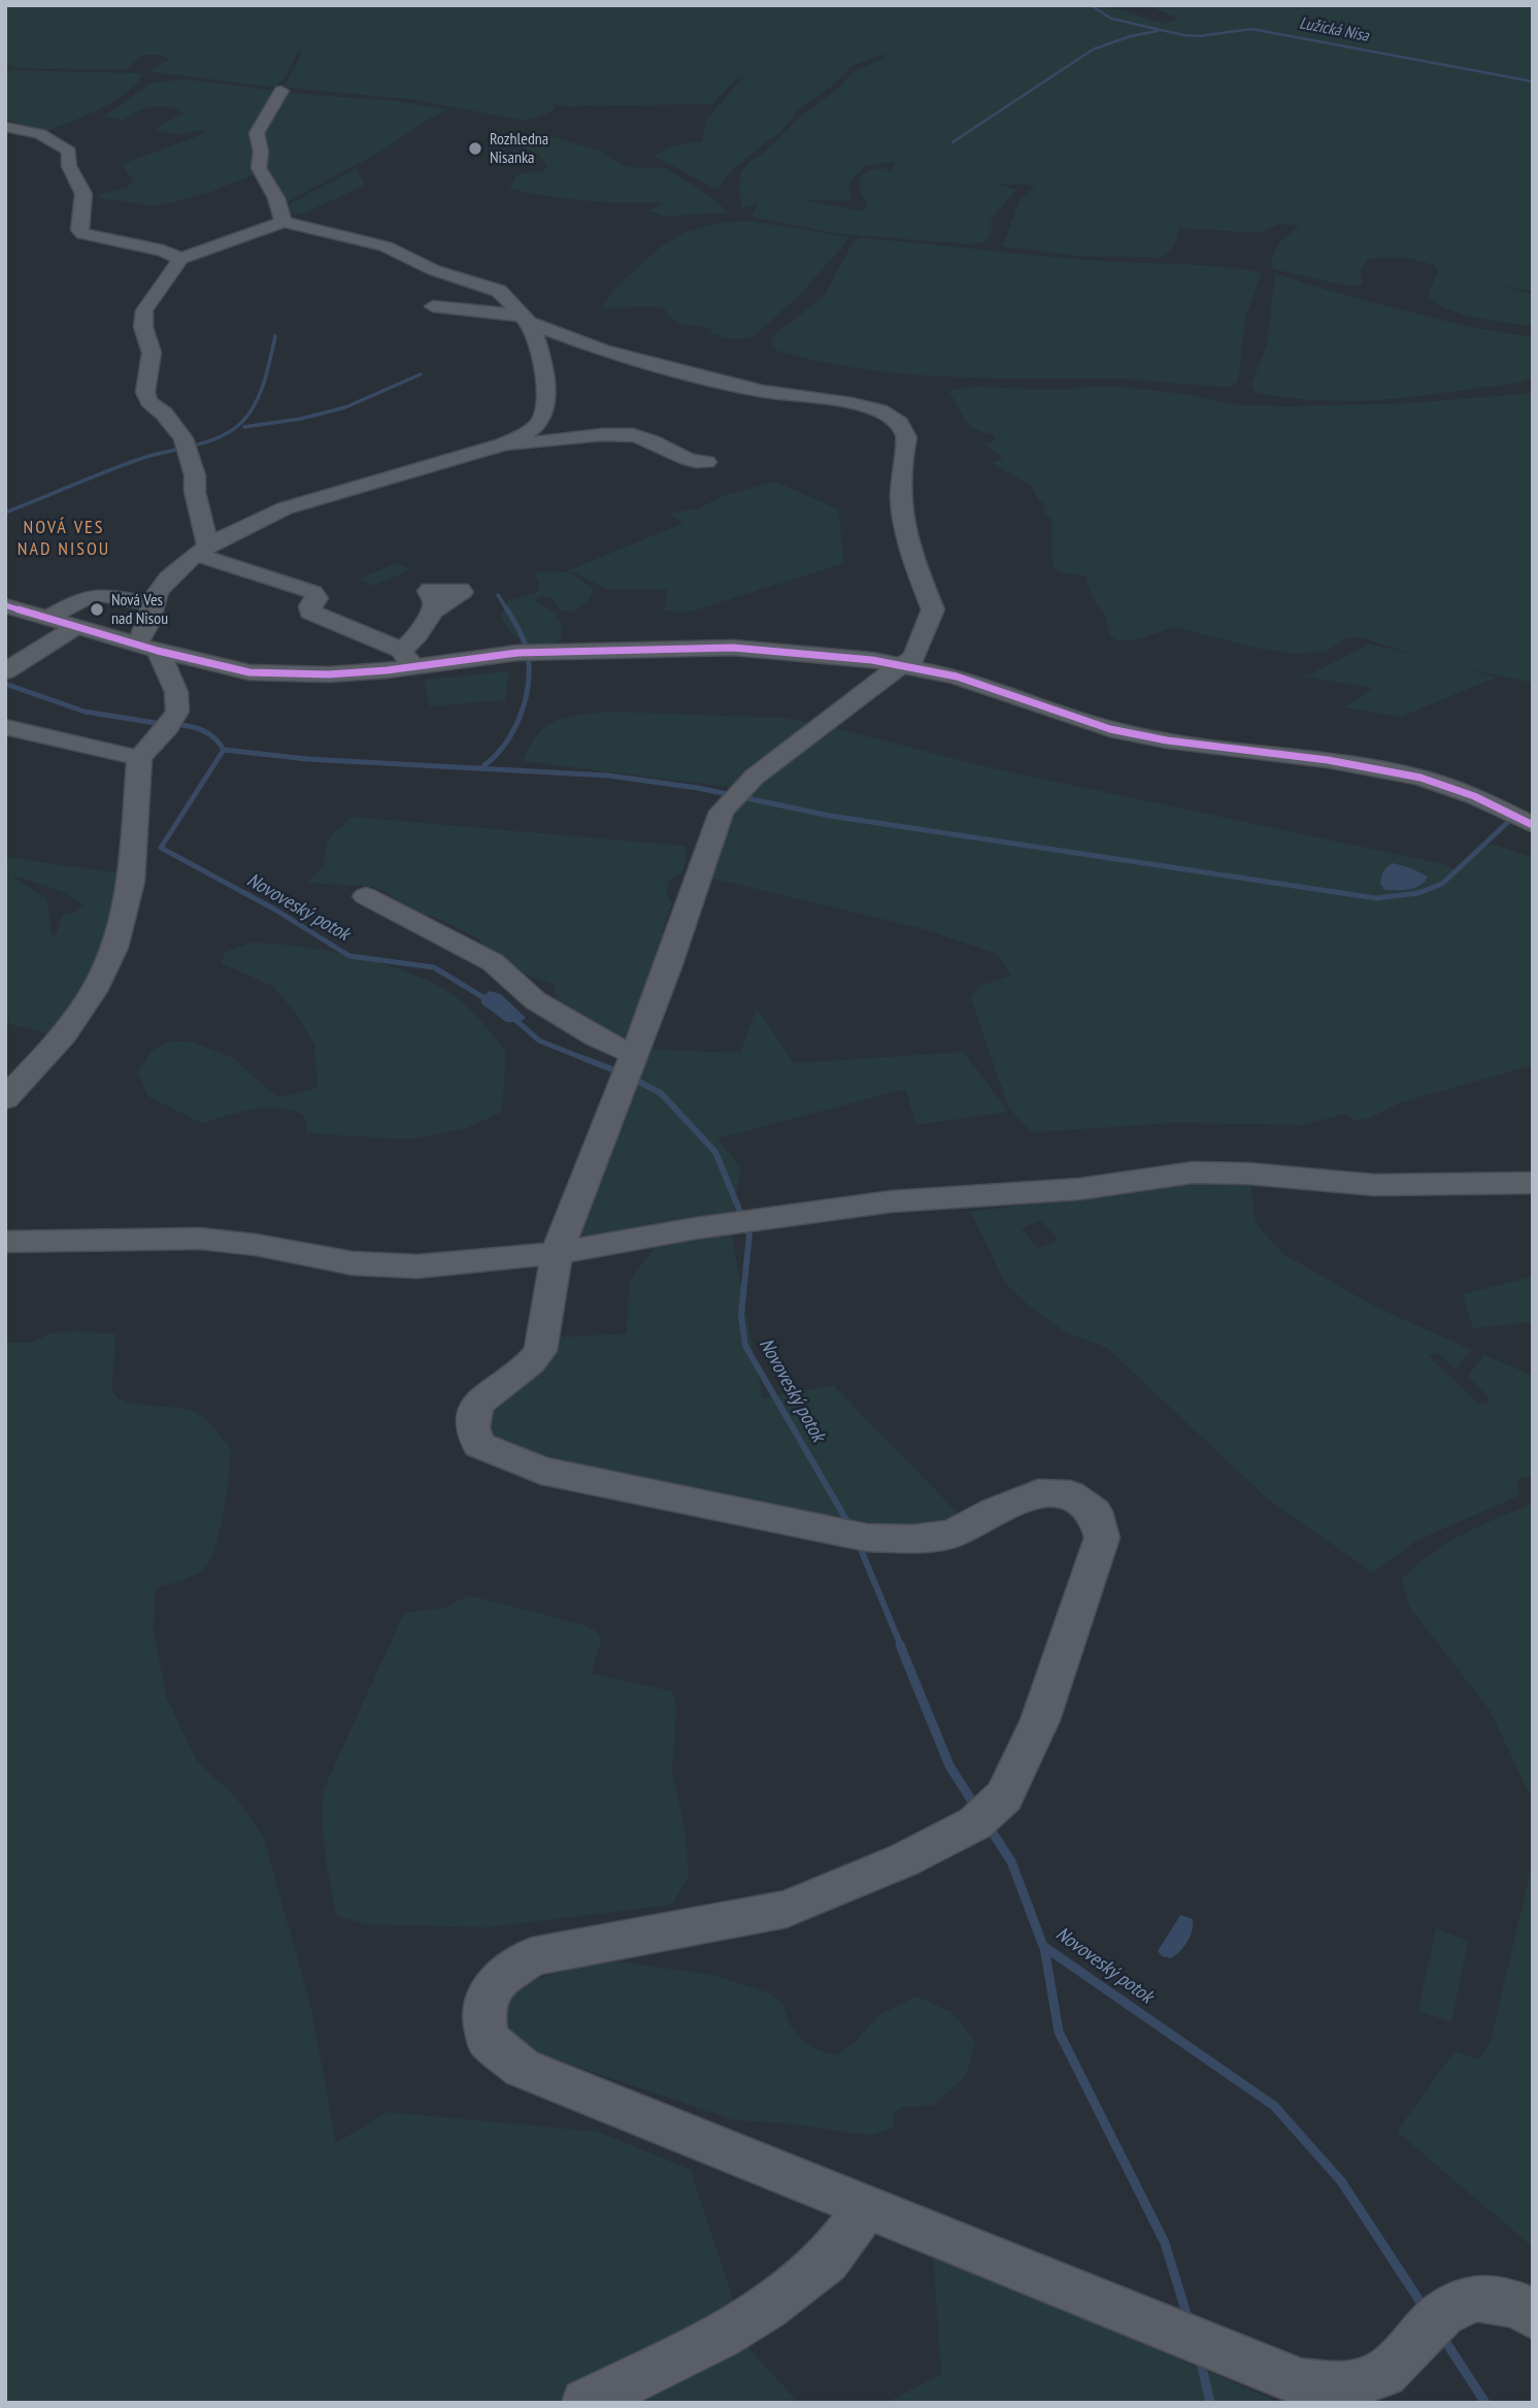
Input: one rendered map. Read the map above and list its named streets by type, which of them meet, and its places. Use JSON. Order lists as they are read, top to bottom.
{
  "districts": ["NOVÁ VES NAD NISOU"],
  "water": ["Lužická Nisa", "Novoveský potok"],
  "places": ["Rozhledna Nisanka", "Nová Ves nad Nisou"]
}
